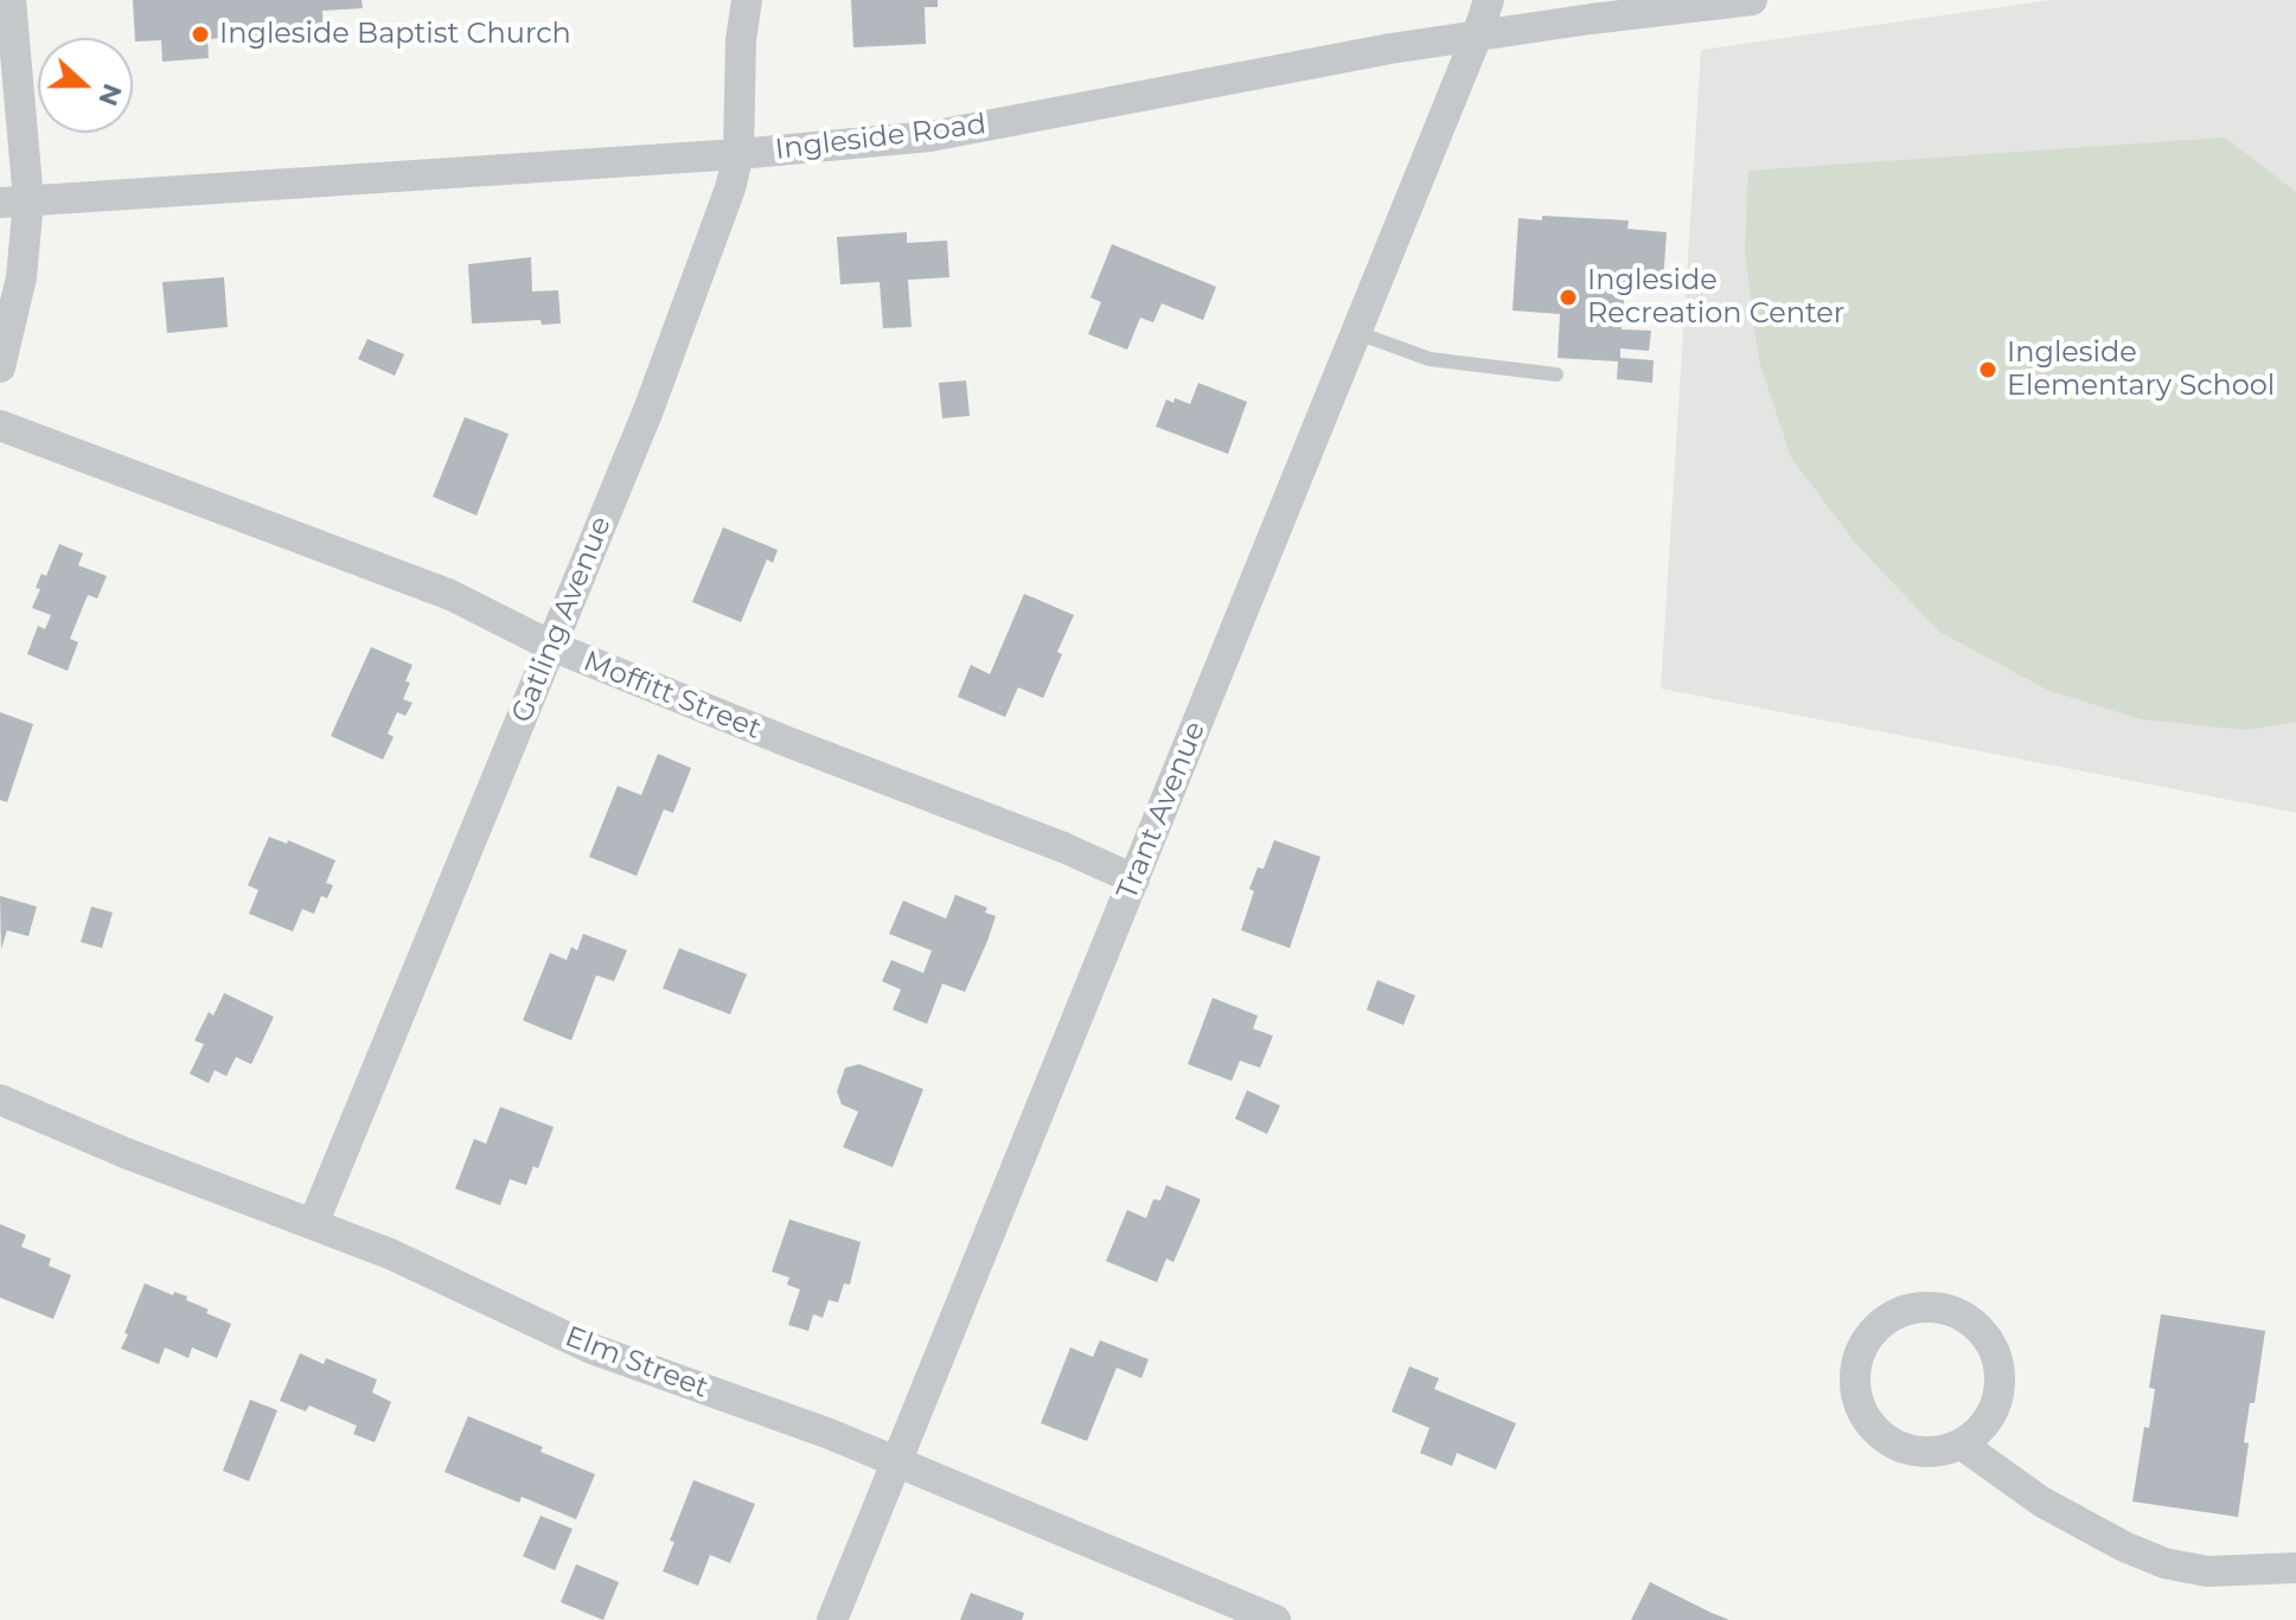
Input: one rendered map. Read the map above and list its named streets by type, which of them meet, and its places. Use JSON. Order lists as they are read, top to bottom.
{
  "streets": {
    "street": [
      "Ingleside Road",
      "Gatling Avenue",
      "Moffitt Street",
      "Trant Avenue",
      "Elm Street"
    ]
  },
  "crossings": [
    ["Ingleside Road", "Gatling Avenue"],
    ["Ingleside Road", "Trant Avenue"],
    ["Gatling Avenue", "Moffitt Street"],
    ["Gatling Avenue", "Elm Street"],
    ["Moffitt Street", "Trant Avenue"],
    ["Trant Avenue", "Elm Street"]
  ],
  "places": ["Ingleside Baptist Church", "Ingleside Recreation Center", "Ingleside Elementary School"],
  "north": "right"
}
